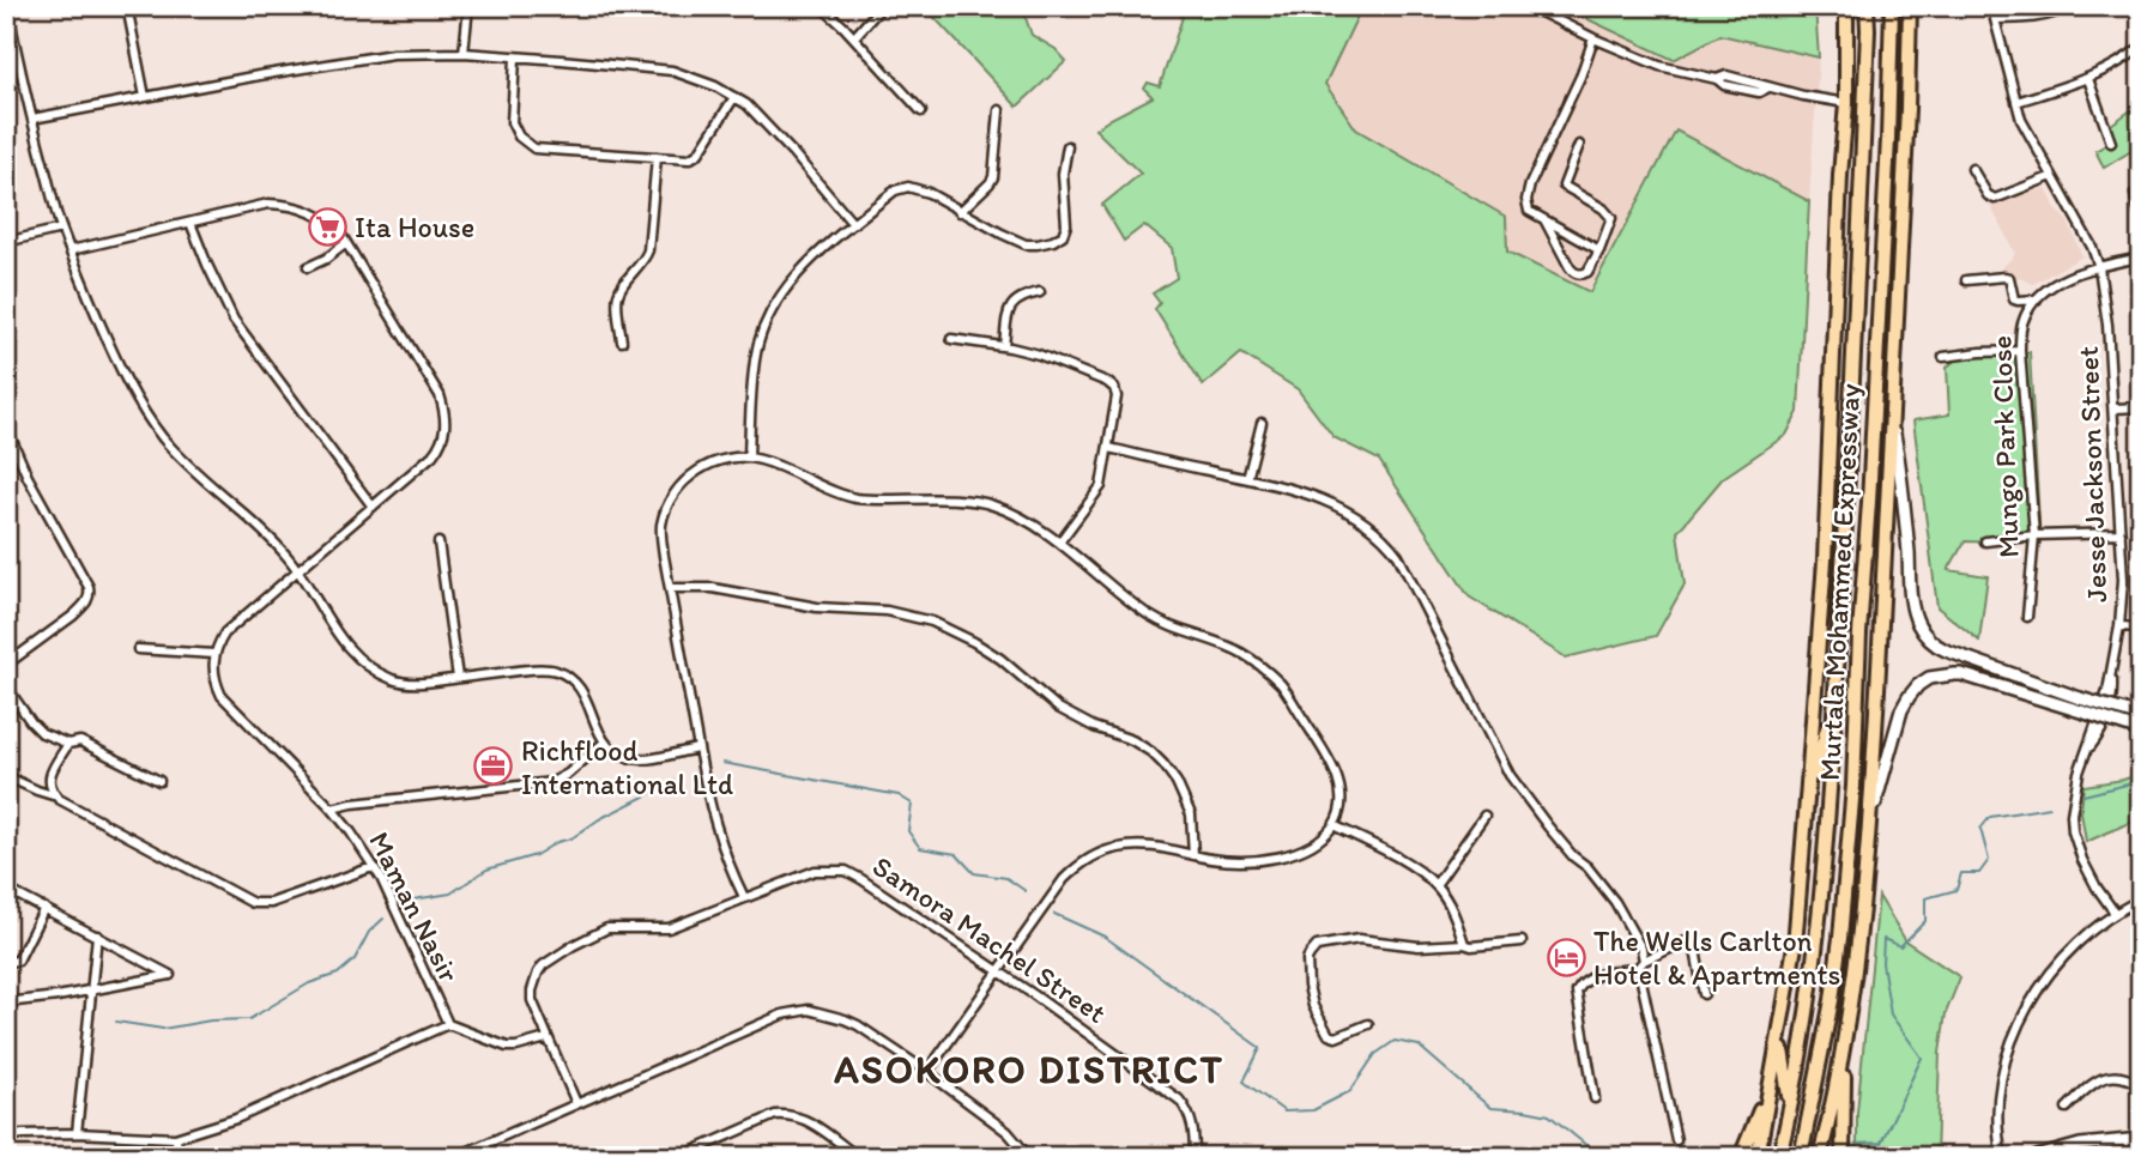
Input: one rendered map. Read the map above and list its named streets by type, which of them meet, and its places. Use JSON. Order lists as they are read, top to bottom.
{
  "streets": {
    "highway": ["Murtala Mohammed Expressway"],
    "street": [
      "Mungo Park Close",
      "Jesse Jackson Street",
      "Maman Nasir",
      "Samora Machel Street"
    ]
  },
  "crossings": [
    ["Mungo Park Close", "Jesse Jackson Street"],
    ["Maman Nasir", "Samora Machel Street"]
  ],
  "districts": ["ASOKORO DISTRICT"],
  "places": {
    "supermarket": ["Ita House"],
    "office": ["Richflood International Ltd"],
    "hotel": ["The Wells Carlton Hotel & Apartments"]
  }
}
